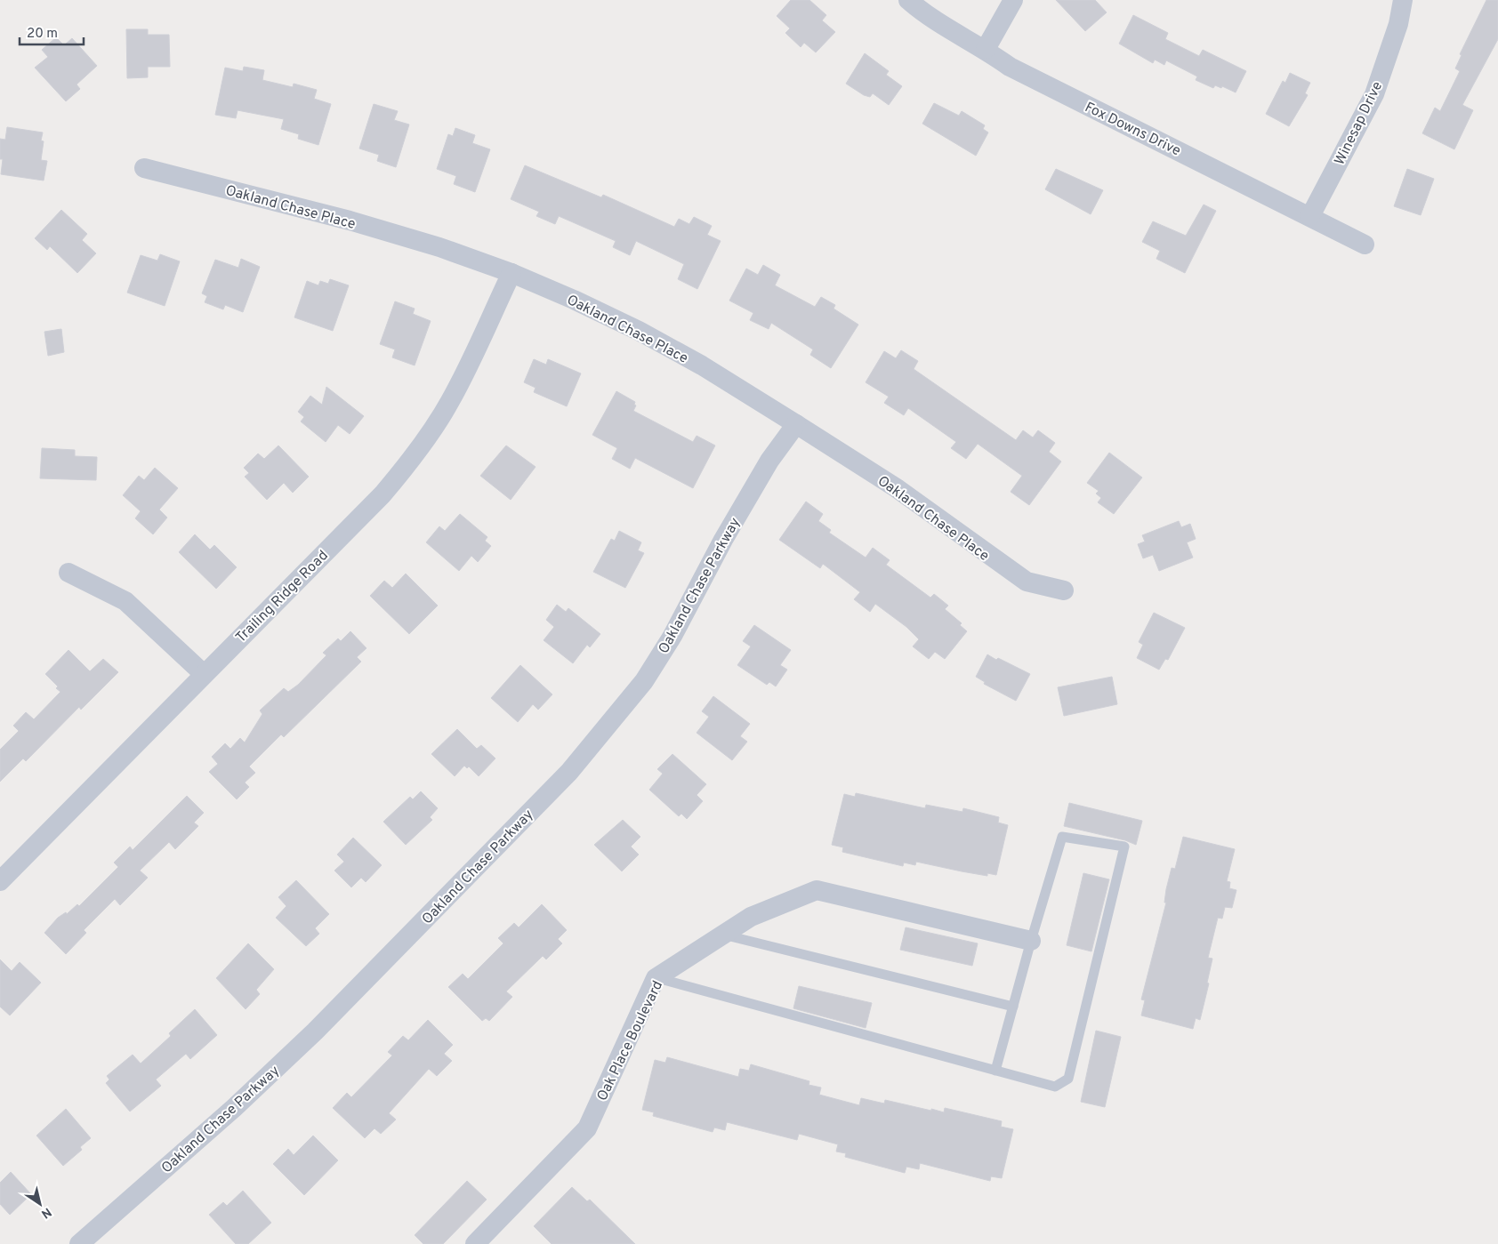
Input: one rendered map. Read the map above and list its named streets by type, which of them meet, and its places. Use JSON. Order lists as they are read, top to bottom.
{
  "streets": {
    "street": [
      "Winesap Drive",
      "Fox Downs Drive",
      "Oakland Chase Place",
      "Oakland Chase Parkway",
      "Trailing Ridge Road",
      "Oak Place Boulevard"
    ]
  },
  "crossings": [
    ["Winesap Drive", "Fox Downs Drive"],
    ["Oakland Chase Place", "Oakland Chase Parkway"],
    ["Oakland Chase Place", "Trailing Ridge Road"]
  ],
  "scale_bar": "20 m",
  "north": "bottom right"
}
